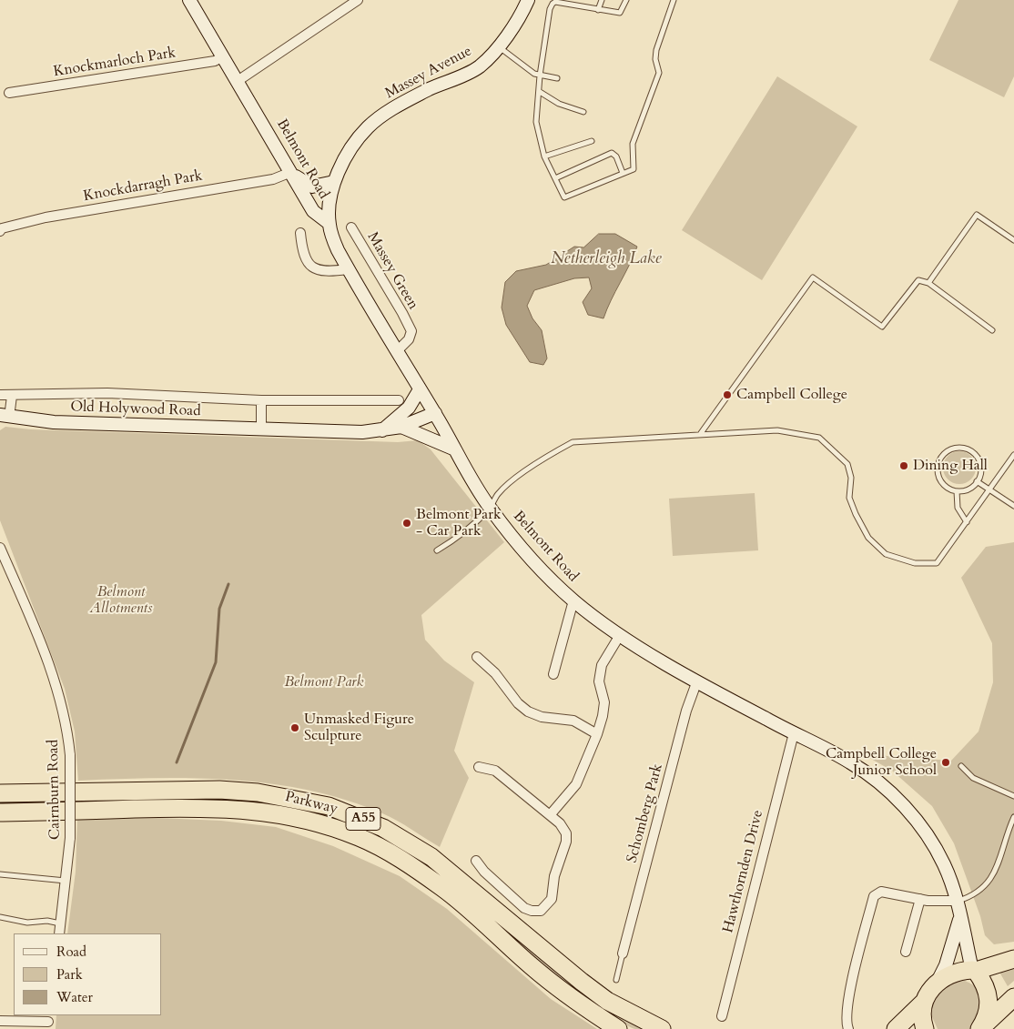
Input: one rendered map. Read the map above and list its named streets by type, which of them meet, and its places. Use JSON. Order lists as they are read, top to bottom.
{
  "streets": {
    "highway": ["Parkway", "A55"],
    "main road": ["Massey Avenue", "Belmont Road", "Old Holywood Road"],
    "street": [
      "Knockmarloch Park",
      "Knockdarragh Park",
      "Massey Green",
      "Cairnburn Road",
      "Schomberg Park",
      "Hawthornden Drive"
    ]
  },
  "crossings": [
    ["Knockmarloch Park", "Belmont Road"],
    ["Massey Avenue", "Belmont Road"],
    ["Belmont Road", "Knockdarragh Park"],
    ["Belmont Road", "Massey Green"],
    ["Belmont Road", "Old Holywood Road"],
    ["Belmont Road", "Schomberg Park"],
    ["Belmont Road", "Hawthornden Drive"]
  ],
  "water": ["Netherleigh Lake"],
  "parks": ["Belmont Allotments", "Belmont Park"],
  "places": [
    "Campbell College",
    "Dining Hall",
    "Belmont Park - Car Park",
    "Unmasked Figure Sculpture",
    "Campbell College Junior School"
  ],
  "legend": ["Road", "Park", "Water"]
}
